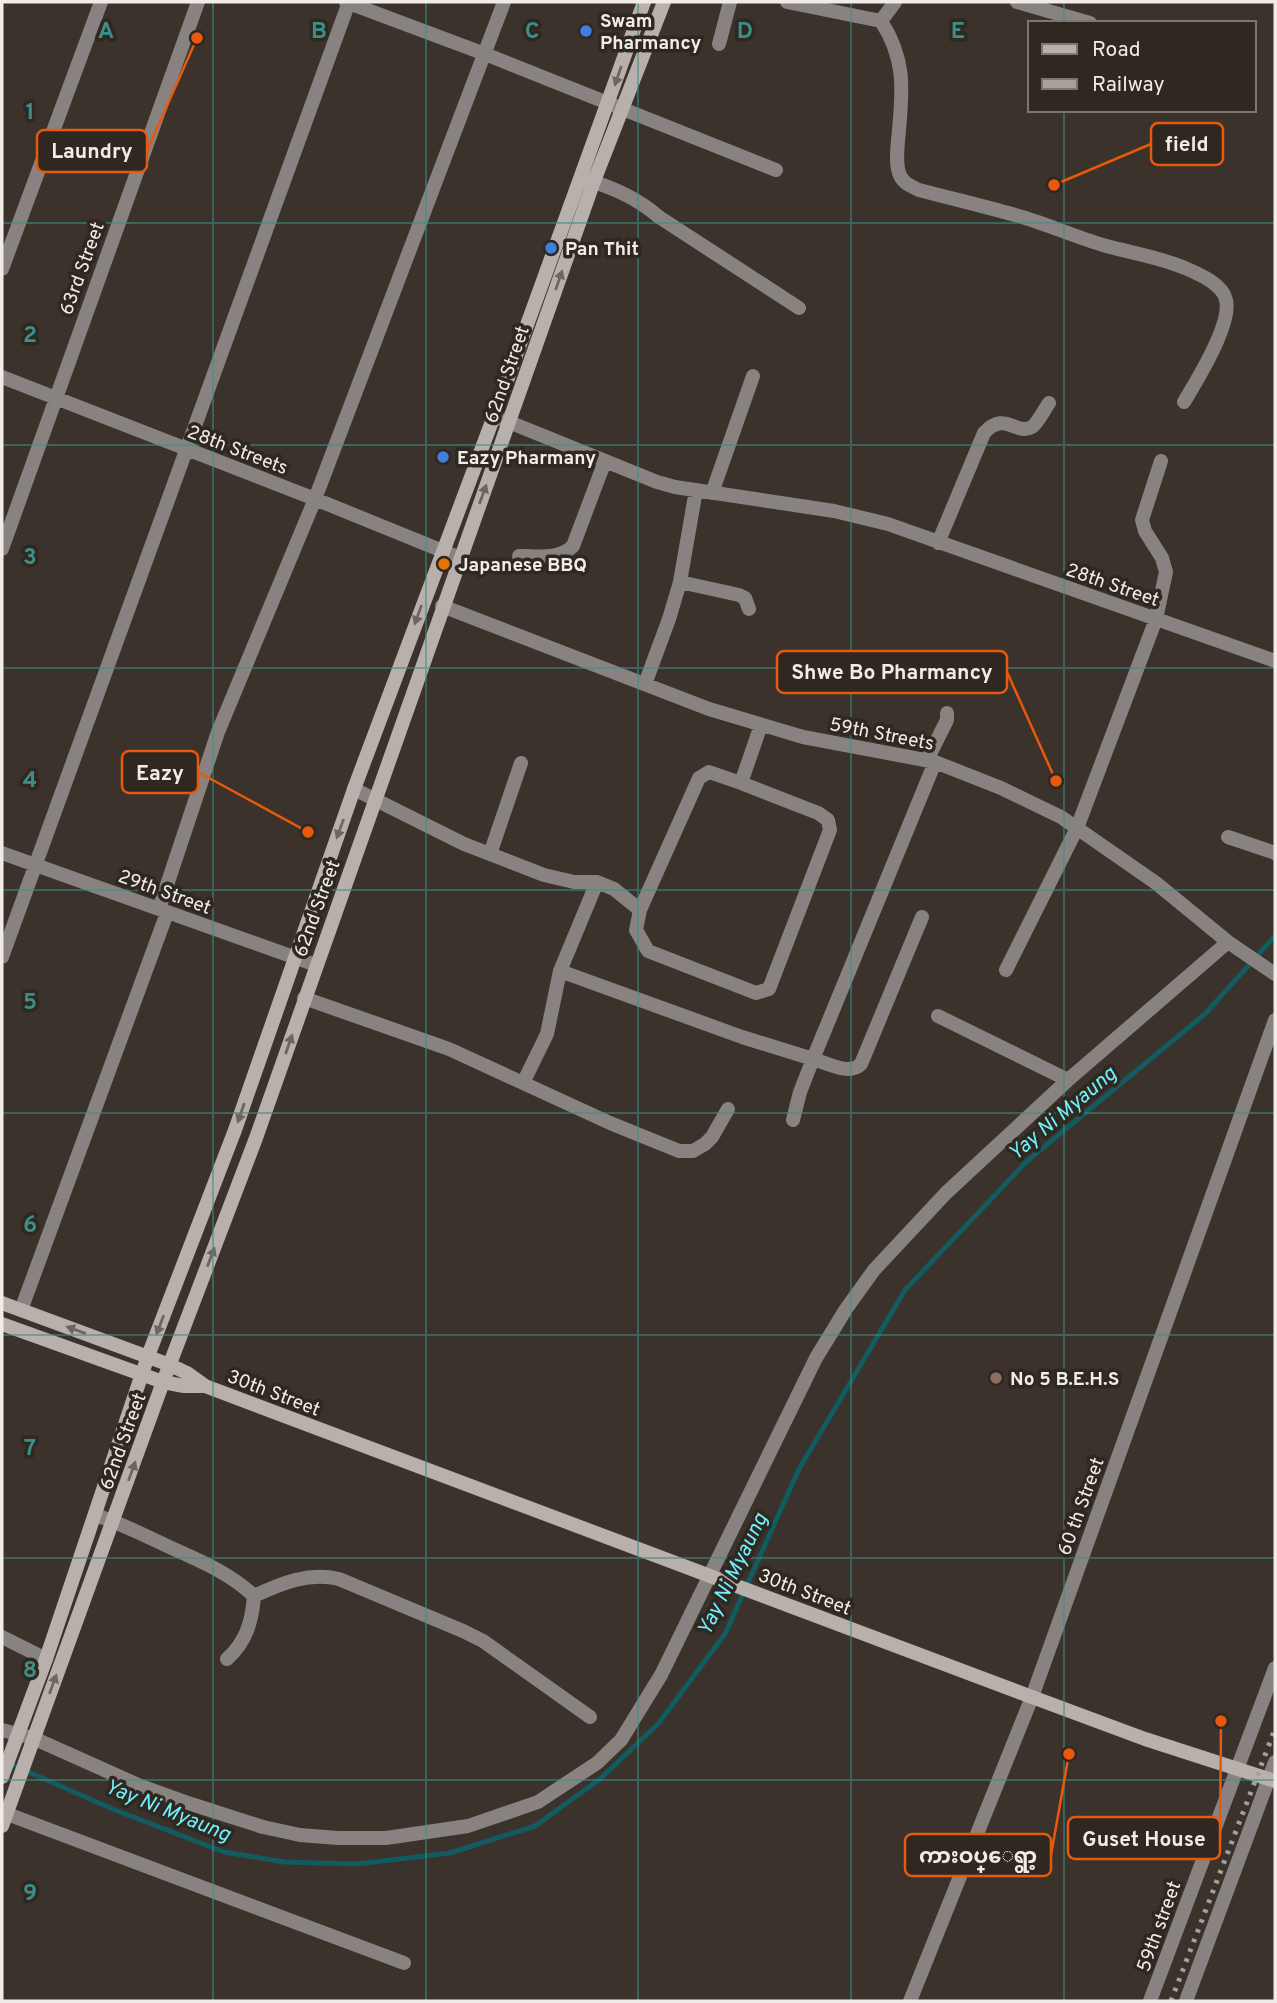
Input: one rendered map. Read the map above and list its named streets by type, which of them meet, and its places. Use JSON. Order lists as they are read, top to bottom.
{
  "streets": {
    "main road": ["62nd Street", "30th Street"],
    "street": [
      "63rd Street",
      "28th Streets",
      "28th Street",
      "59th Streets",
      "29th Street",
      "60 th Street",
      "59th street"
    ]
  },
  "crossings": [
    ["63rd Street", "28th Streets"],
    ["62nd Street", "28th Streets"],
    ["62nd Street", "28th Street"],
    ["62nd Street", "59th Streets"],
    ["62nd Street", "29th Street"],
    ["62nd Street", "30th Street"],
    ["30th Street", "60 th Street"],
    ["30th Street", "59th street"]
  ],
  "water": ["Yay Ni Myaung"],
  "places": [
    "Swam Pharmancy",
    "Laundry",
    "field",
    "Pan Thit",
    "Eazy Pharmany",
    "Japanese BBQ",
    "Shwe Bo Pharmancy",
    "Eazy",
    "No 5 B.E.H.S",
    "Guset House",
    "ကားဝပ္ေရွာ့"
  ],
  "legend": ["Road", "Railway"],
  "grid": {
    "columns": [
      "A",
      "B",
      "C",
      "D",
      "E"
    ],
    "rows": [
      "1",
      "2",
      "3",
      "4",
      "5",
      "6",
      "7",
      "8",
      "9"
    ]
  }
}
